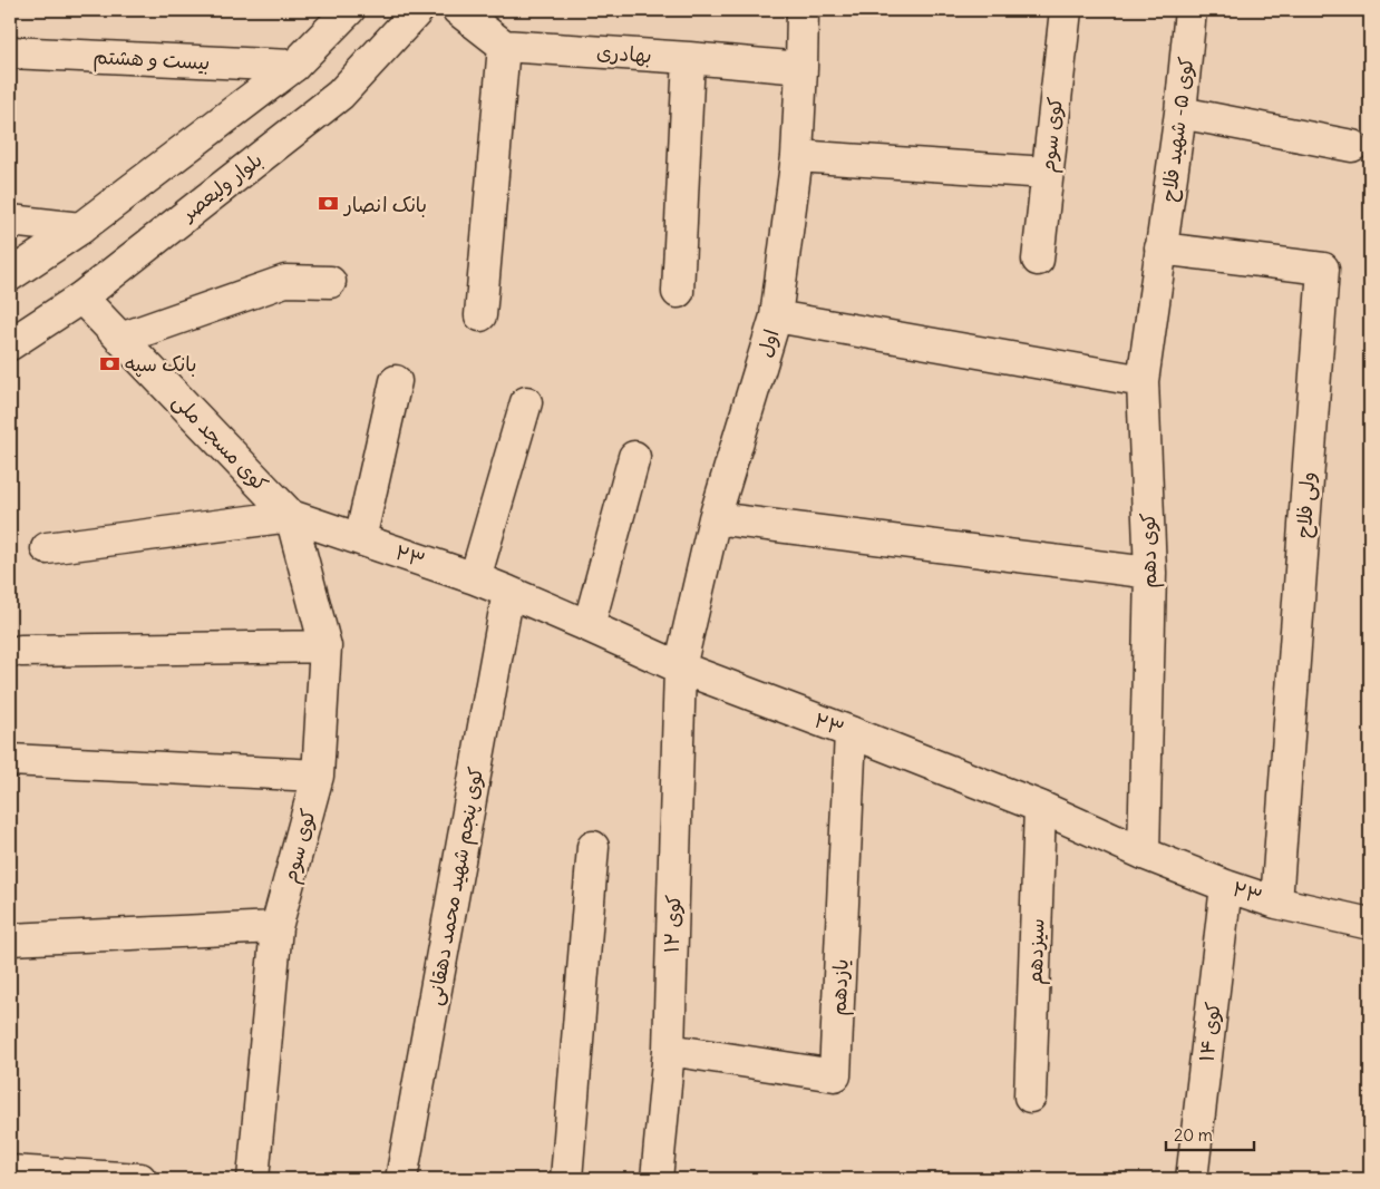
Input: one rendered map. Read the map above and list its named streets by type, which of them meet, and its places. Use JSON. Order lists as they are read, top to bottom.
{
  "streets": {
    "street": [
      "بهادری",
      "بیست و هشتم",
      "کوی ۵- شهید فلاح",
      "کوی سوم",
      "بلوار ولیعصر",
      "اول",
      "کوی مسجد ملی",
      "ولی فلاح",
      "کوی دهم",
      "۲۳",
      "کوی پنجم شهید محمد دهقانی",
      "کوی ۱۲",
      "سیزدهم",
      "یازدهم",
      "کوی ۱۴"
    ]
  },
  "crossings": [
    ["بهادری", "اول"],
    ["کوی ۵- شهید فلاح", "ولی فلاح"],
    ["کوی ۵- شهید فلاح", "کوی دهم"],
    ["کوی سوم", "کوی مسجد ملی"],
    ["کوی سوم", "۲۳"],
    ["بلوار ولیعصر", "کوی مسجد ملی"],
    ["اول", "۲۳"],
    ["اول", "کوی ۱۲"],
    ["کوی مسجد ملی", "۲۳"],
    ["ولی فلاح", "کوی دهم"],
    ["ولی فلاح", "۲۳"],
    ["کوی دهم", "۲۳"],
    ["۲۳", "کوی پنجم شهید محمد دهقانی"],
    ["۲۳", "کوی ۱۲"],
    ["۲۳", "سیزدهم"],
    ["۲۳", "یازدهم"],
    ["۲۳", "کوی ۱۴"],
    ["کوی ۱۲", "یازدهم"]
  ],
  "places": {
    "bank": ["بانک انصار", "بانک سپه"]
  },
  "scale_bar": "20 m"
}
